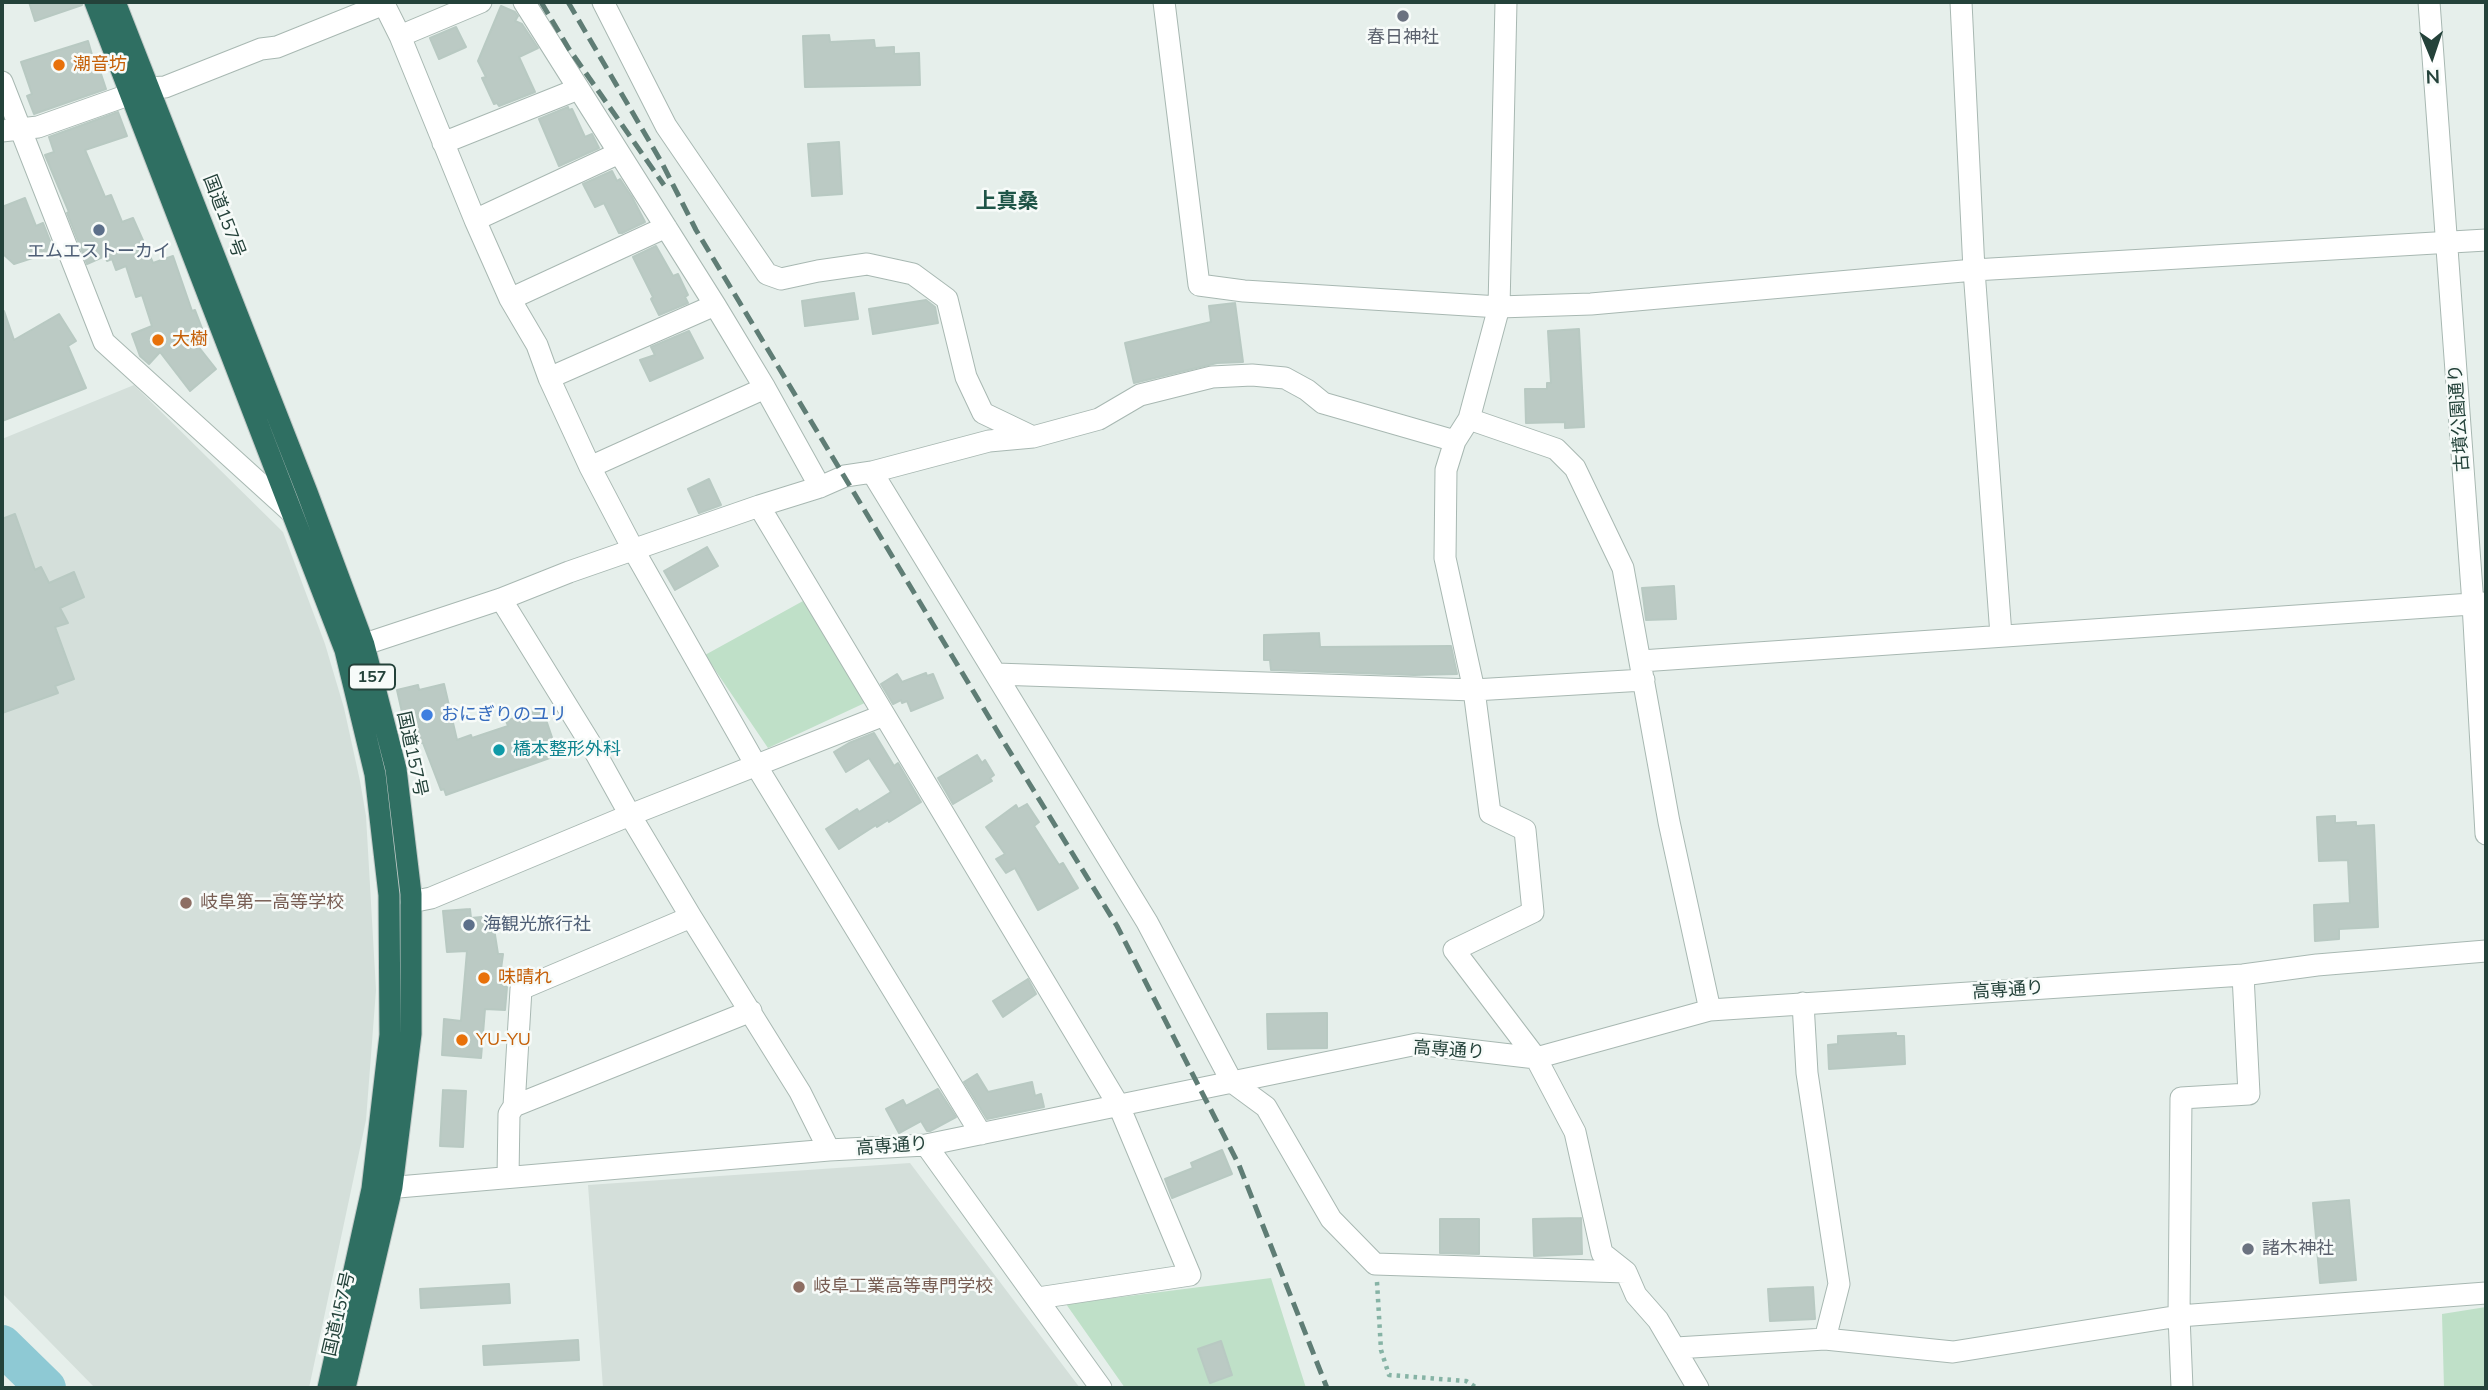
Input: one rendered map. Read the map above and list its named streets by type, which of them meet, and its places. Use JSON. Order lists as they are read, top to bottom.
{
  "streets": {
    "highway": ["国道157号", "157"],
    "street": ["古墳公園通り", "高専通り"]
  },
  "crossings": [
    ["国道157号", "高専通り"]
  ],
  "districts": ["上真桑"],
  "places": [
    "春日神社",
    "潮音坊",
    "エムエストーカイ",
    "大樹",
    "おにぎりのユリ",
    "橋本整形外科",
    "岐阜第一高等学校",
    "海観光旅行社",
    "味晴れ",
    "YU-YU",
    "諸木神社",
    "岐阜工業高等専門学校"
  ],
  "north": "bottom"
}
